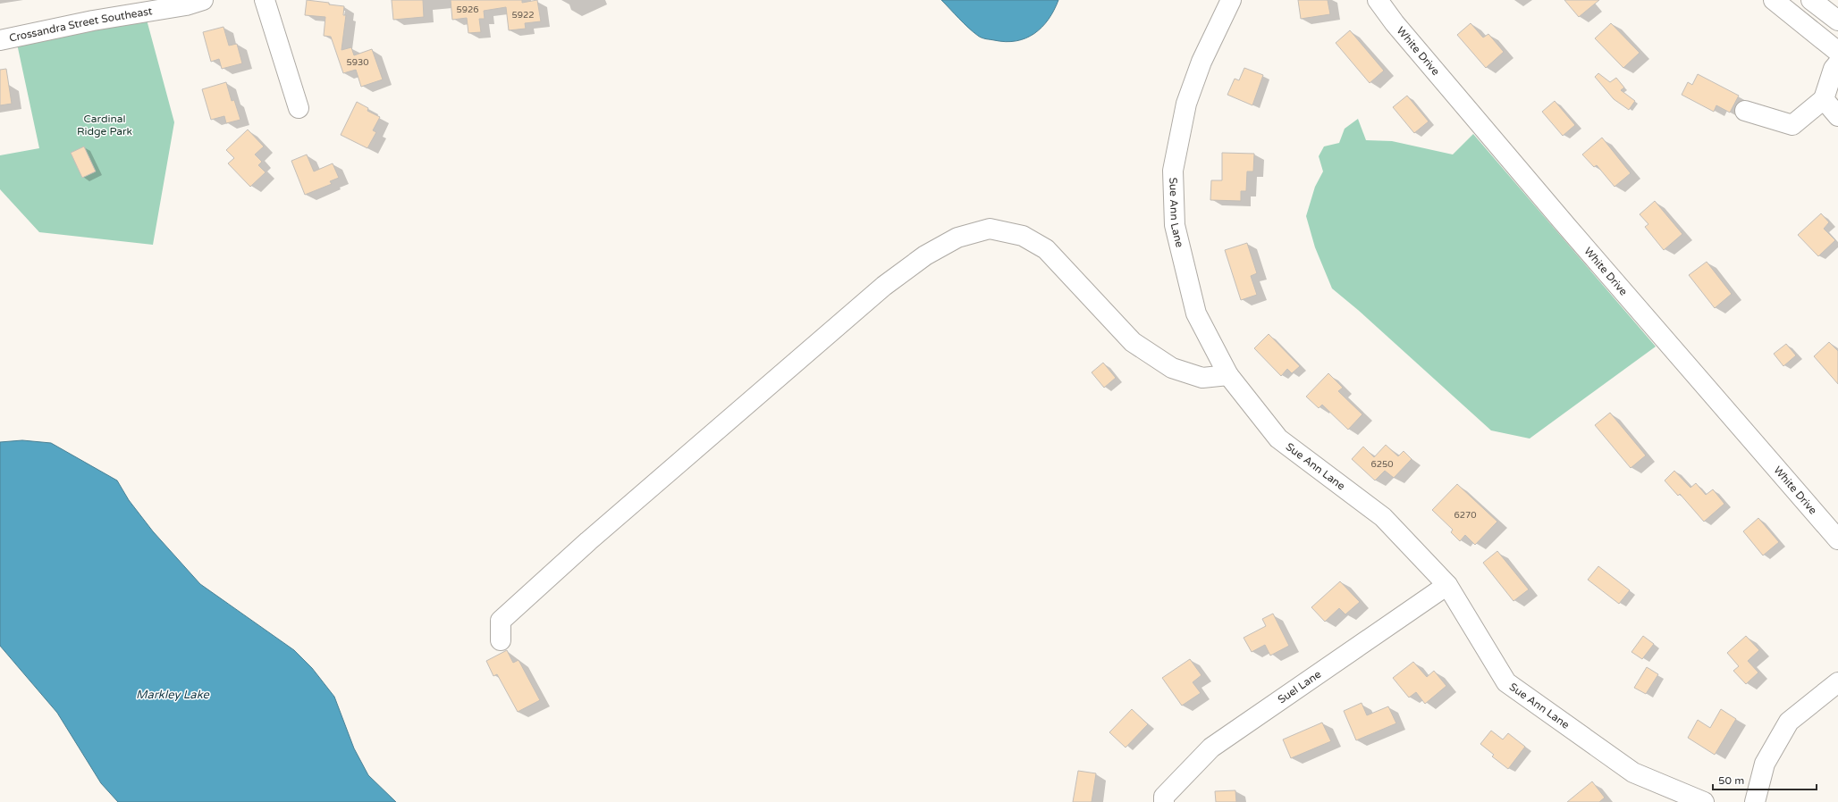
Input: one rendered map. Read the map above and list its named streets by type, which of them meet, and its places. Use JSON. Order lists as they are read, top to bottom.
{
  "streets": {
    "street": [
      "Crossandra Street Southeast",
      "White Drive",
      "Sue Ann Lane",
      "Suel Lane"
    ]
  },
  "crossings": [
    ["Sue Ann Lane", "Suel Lane"]
  ],
  "water": ["Markley Lake"],
  "parks": ["Cardinal Ridge Park"],
  "house_numbers": [
    "5926",
    "5922",
    "5930",
    "6250",
    "6270"
  ],
  "scale_bar": "50 m"
}
